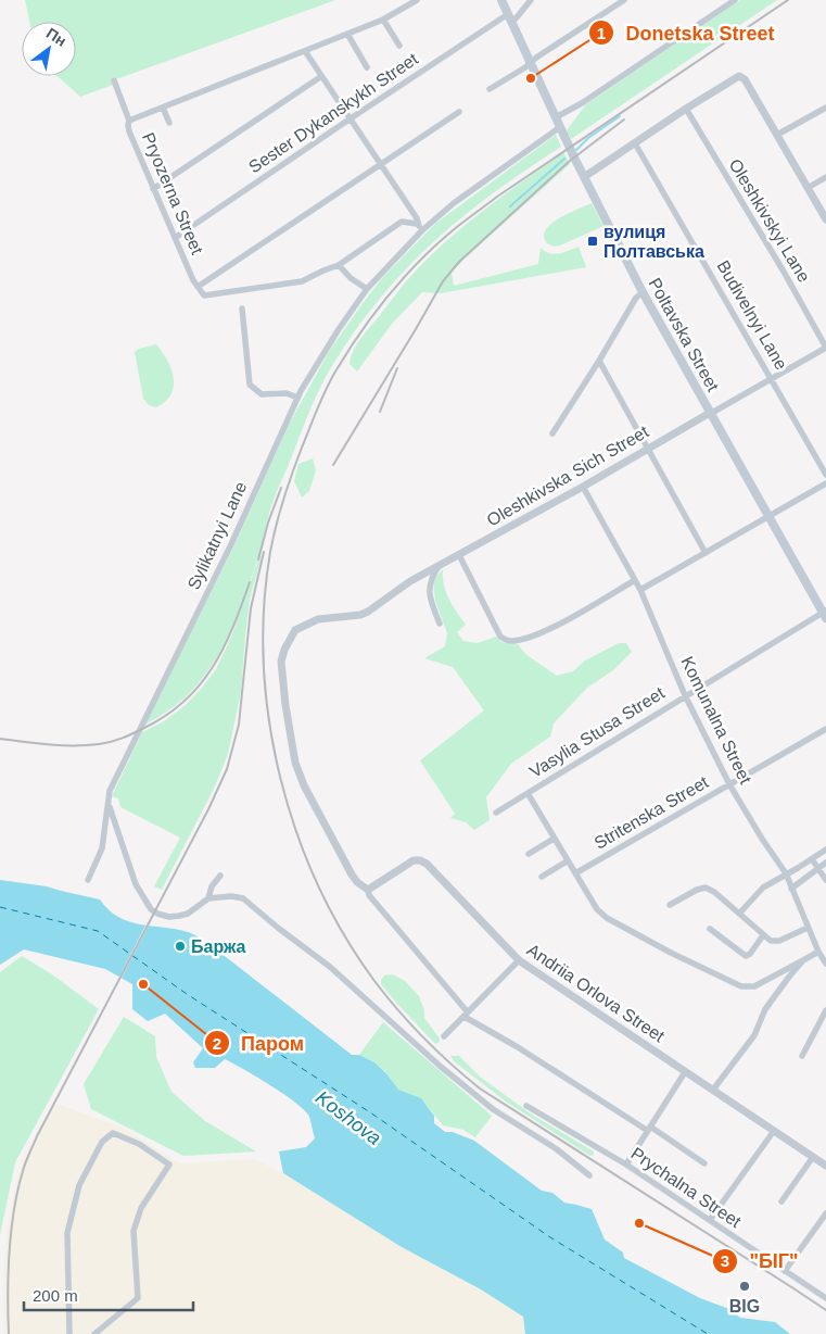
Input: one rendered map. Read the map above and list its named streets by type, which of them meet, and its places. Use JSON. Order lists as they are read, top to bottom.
{
  "streets": {
    "main road": ["Poltavska Street"],
    "street": [
      "Sester Dykanskykh Street",
      "Pryozerna Street",
      "Oleshkivskyi Lane",
      "Budivelnyi Lane",
      "Oleshkivska Sich Street",
      "Sylikatnyi Lane",
      "Komunalna Street",
      "Vasylia Stusa Street",
      "Stritenska Street",
      "Andriia Orlova Street",
      "Prychalna Street"
    ]
  },
  "crossings": [
    ["Sester Dykanskykh Street", "Pryozerna Street"],
    ["Sester Dykanskykh Street", "Poltavska Street"],
    ["Oleshkivskyi Lane", "Oleshkivska Sich Street"],
    ["Budivelnyi Lane", "Oleshkivska Sich Street"],
    ["Poltavska Street", "Oleshkivska Sich Street"],
    ["Poltavska Street", "Sylikatnyi Lane"],
    ["Poltavska Street", "Vasylia Stusa Street"],
    ["Oleshkivska Sich Street", "Komunalna Street"],
    ["Komunalna Street", "Vasylia Stusa Street"],
    ["Komunalna Street", "Stritenska Street"]
  ],
  "water": ["Koshova"],
  "places": {
    "other": [
      "Donetska Street",
      "Баржа",
      "Паром",
      "\"БІГ\"",
      "BIG"
    ],
    "transit": ["вулиця Полтавська"]
  },
  "scale_bar": "200 m",
  "north": "top right"
}
